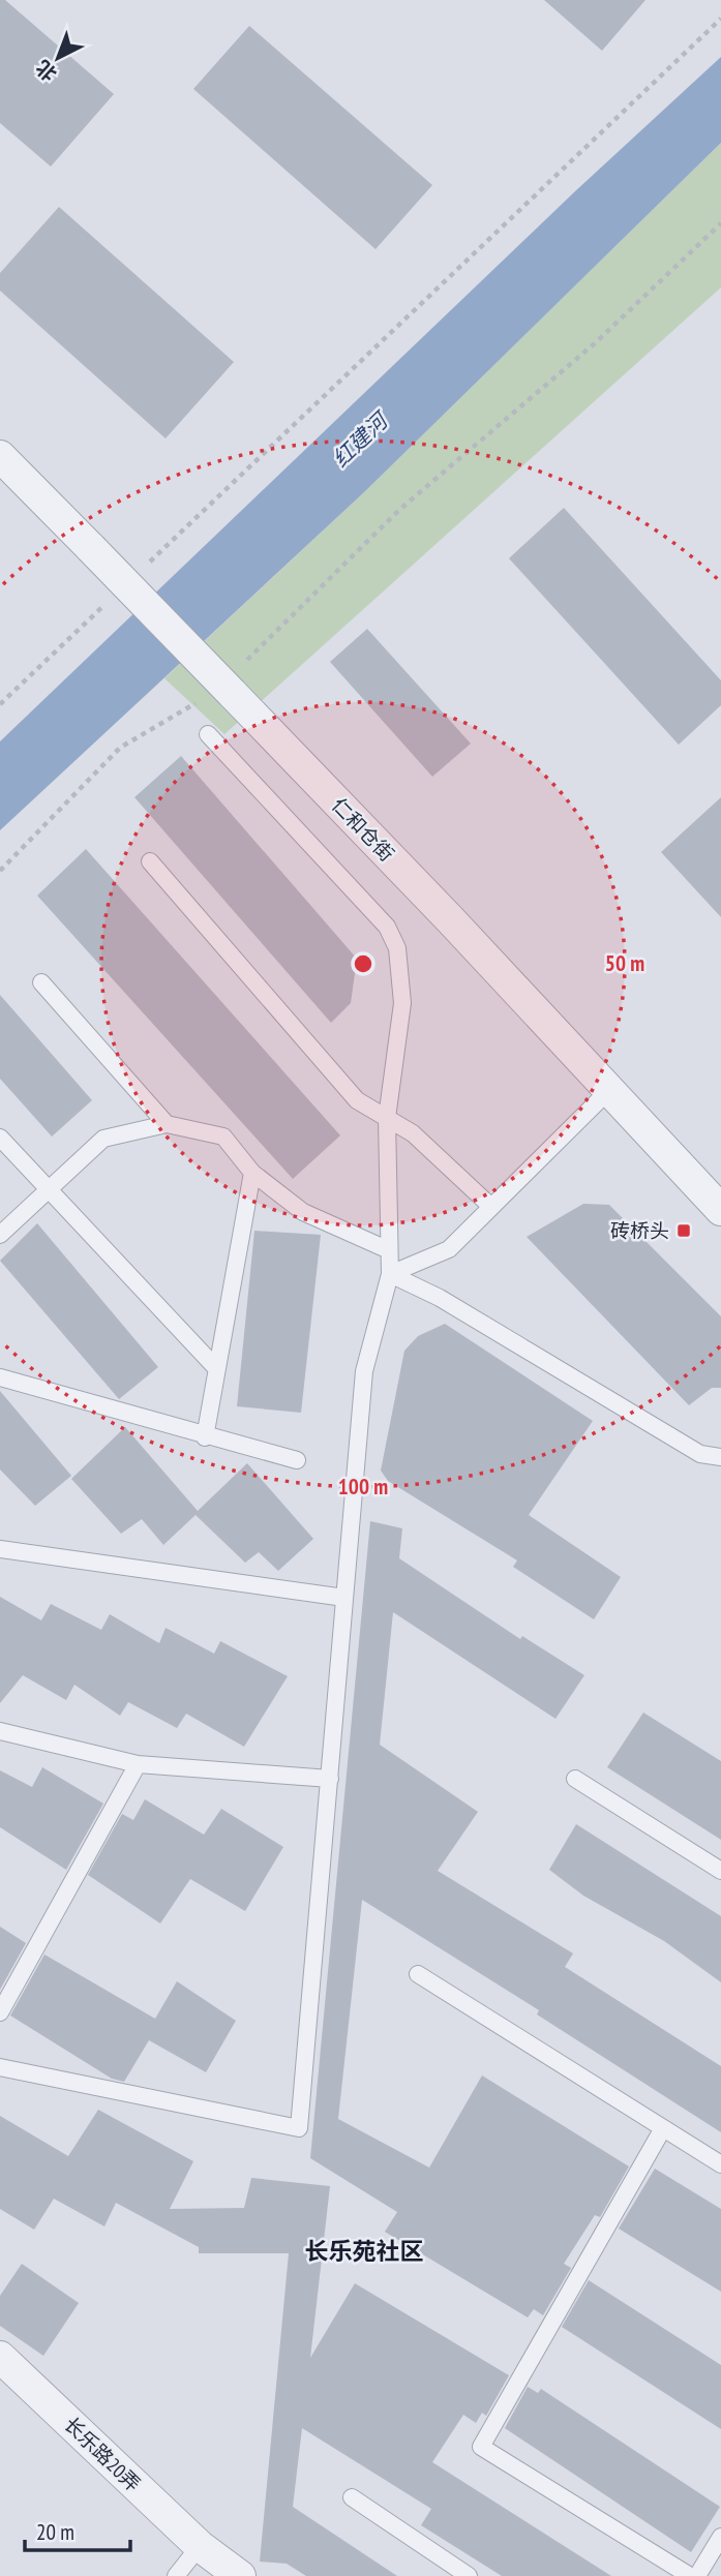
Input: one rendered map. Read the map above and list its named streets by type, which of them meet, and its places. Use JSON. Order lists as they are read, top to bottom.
{
  "streets": {
    "street": ["仁和仓街", "长乐路20弄"]
  },
  "districts": ["长乐苑社区"],
  "water": ["红建河"],
  "places": {
    "transit": ["砖桥头"]
  },
  "scale_bar": "20 m",
  "north": "bottom left",
  "rings": ["50 m", "100 m"]
}
